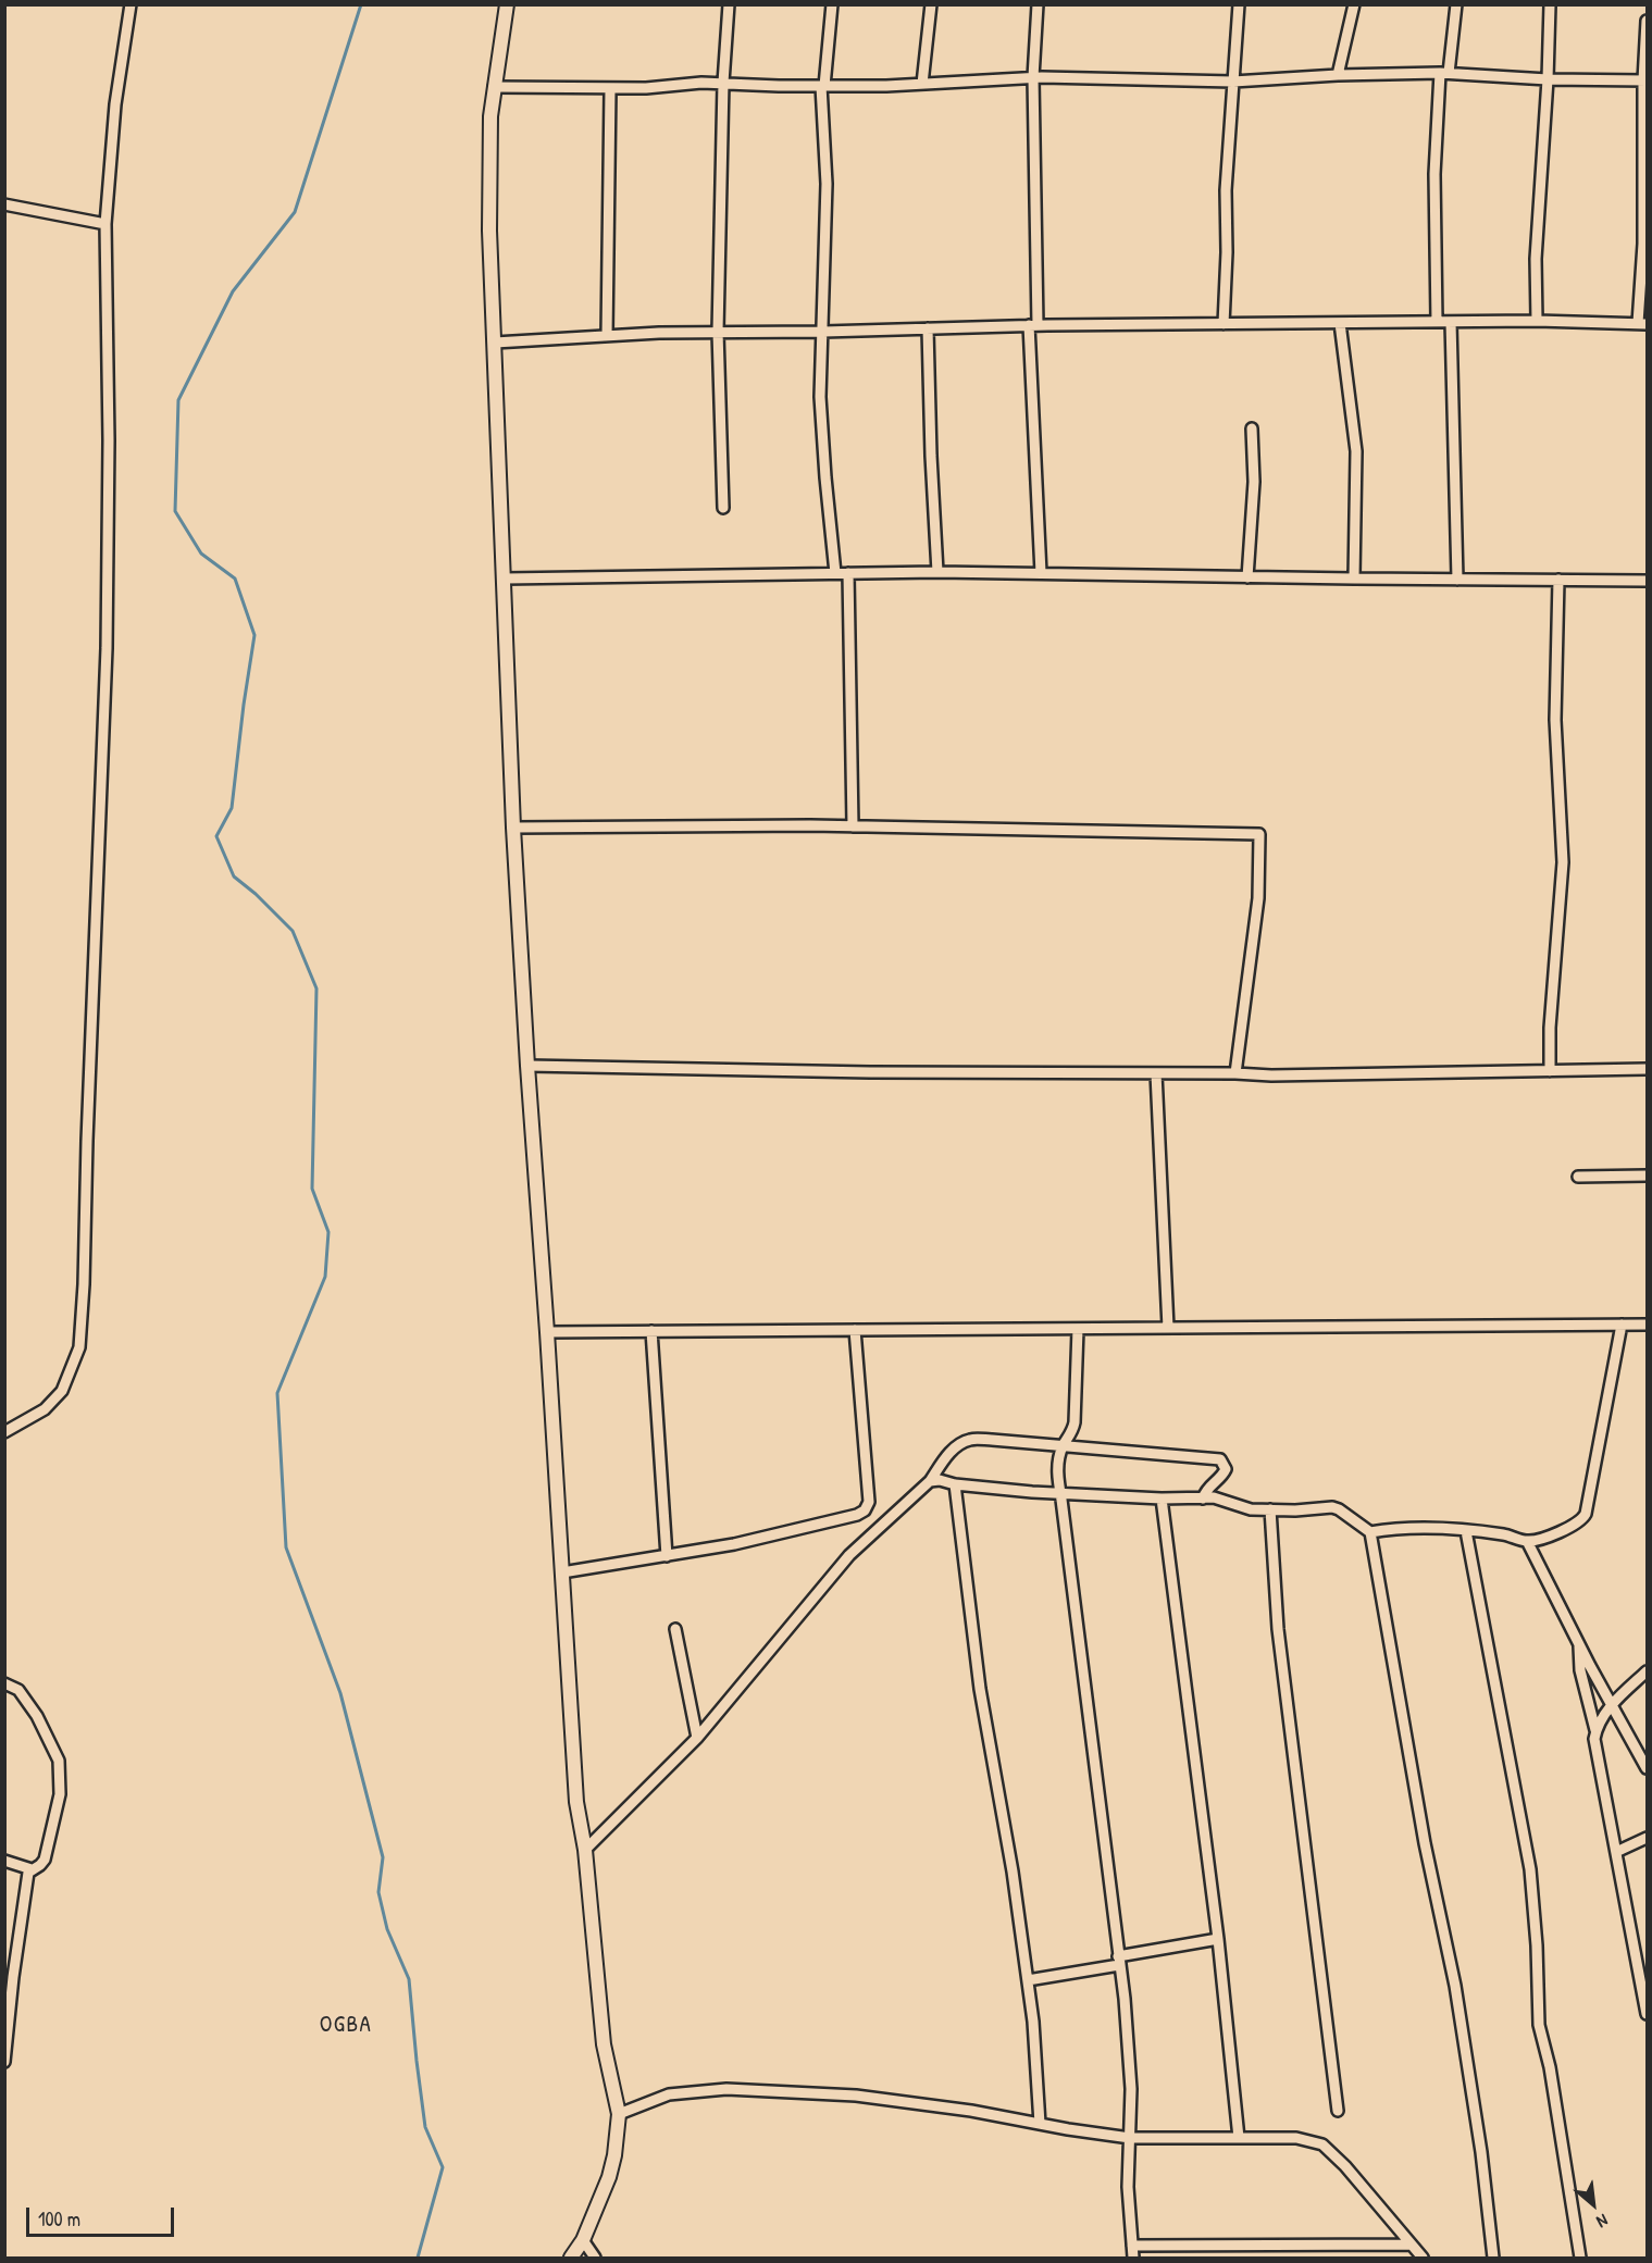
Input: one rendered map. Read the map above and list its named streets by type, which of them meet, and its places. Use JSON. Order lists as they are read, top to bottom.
{
  "districts": ["OGBA"],
  "scale_bar": "100 m",
  "north": "bottom right"
}
